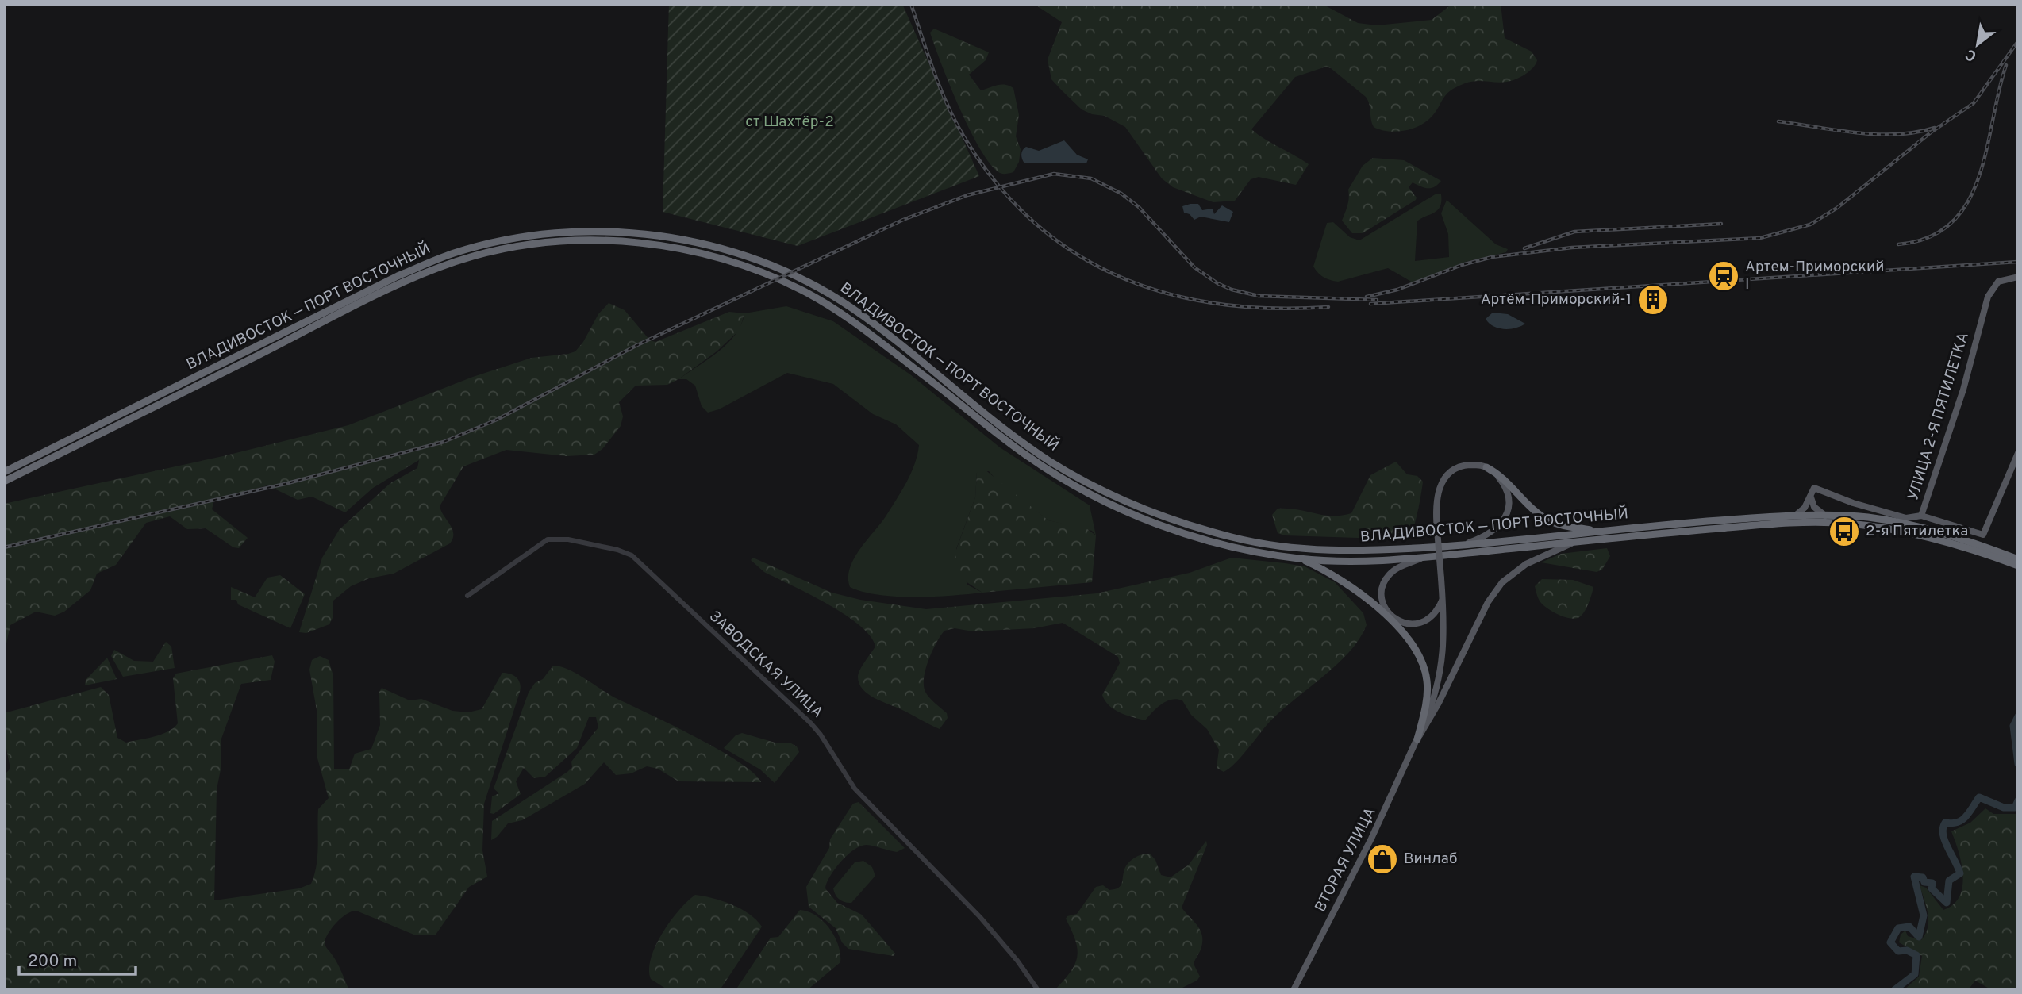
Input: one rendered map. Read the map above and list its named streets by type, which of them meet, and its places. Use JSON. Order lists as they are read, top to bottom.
{
  "streets": {
    "highway": ["ВЛАДИВОСТОК — ПОРТ ВОСТОЧНЫЙ"],
    "main road": ["УЛИЦА 2-Я ПЯТИЛЕТКА", "ВТОРАЯ УЛИЦА"],
    "street": ["ЗАВОДСКАЯ УЛИЦА"]
  },
  "parks": ["ст Шахтёр-2"],
  "places": {
    "station": ["Артем-Приморский I"],
    "building": ["Артём-Приморский-1"],
    "bus stop": ["2-я Пятилетка"],
    "shop": ["Винлаб"]
  },
  "scale_bar": "200 m",
  "north": "bottom left"
}
